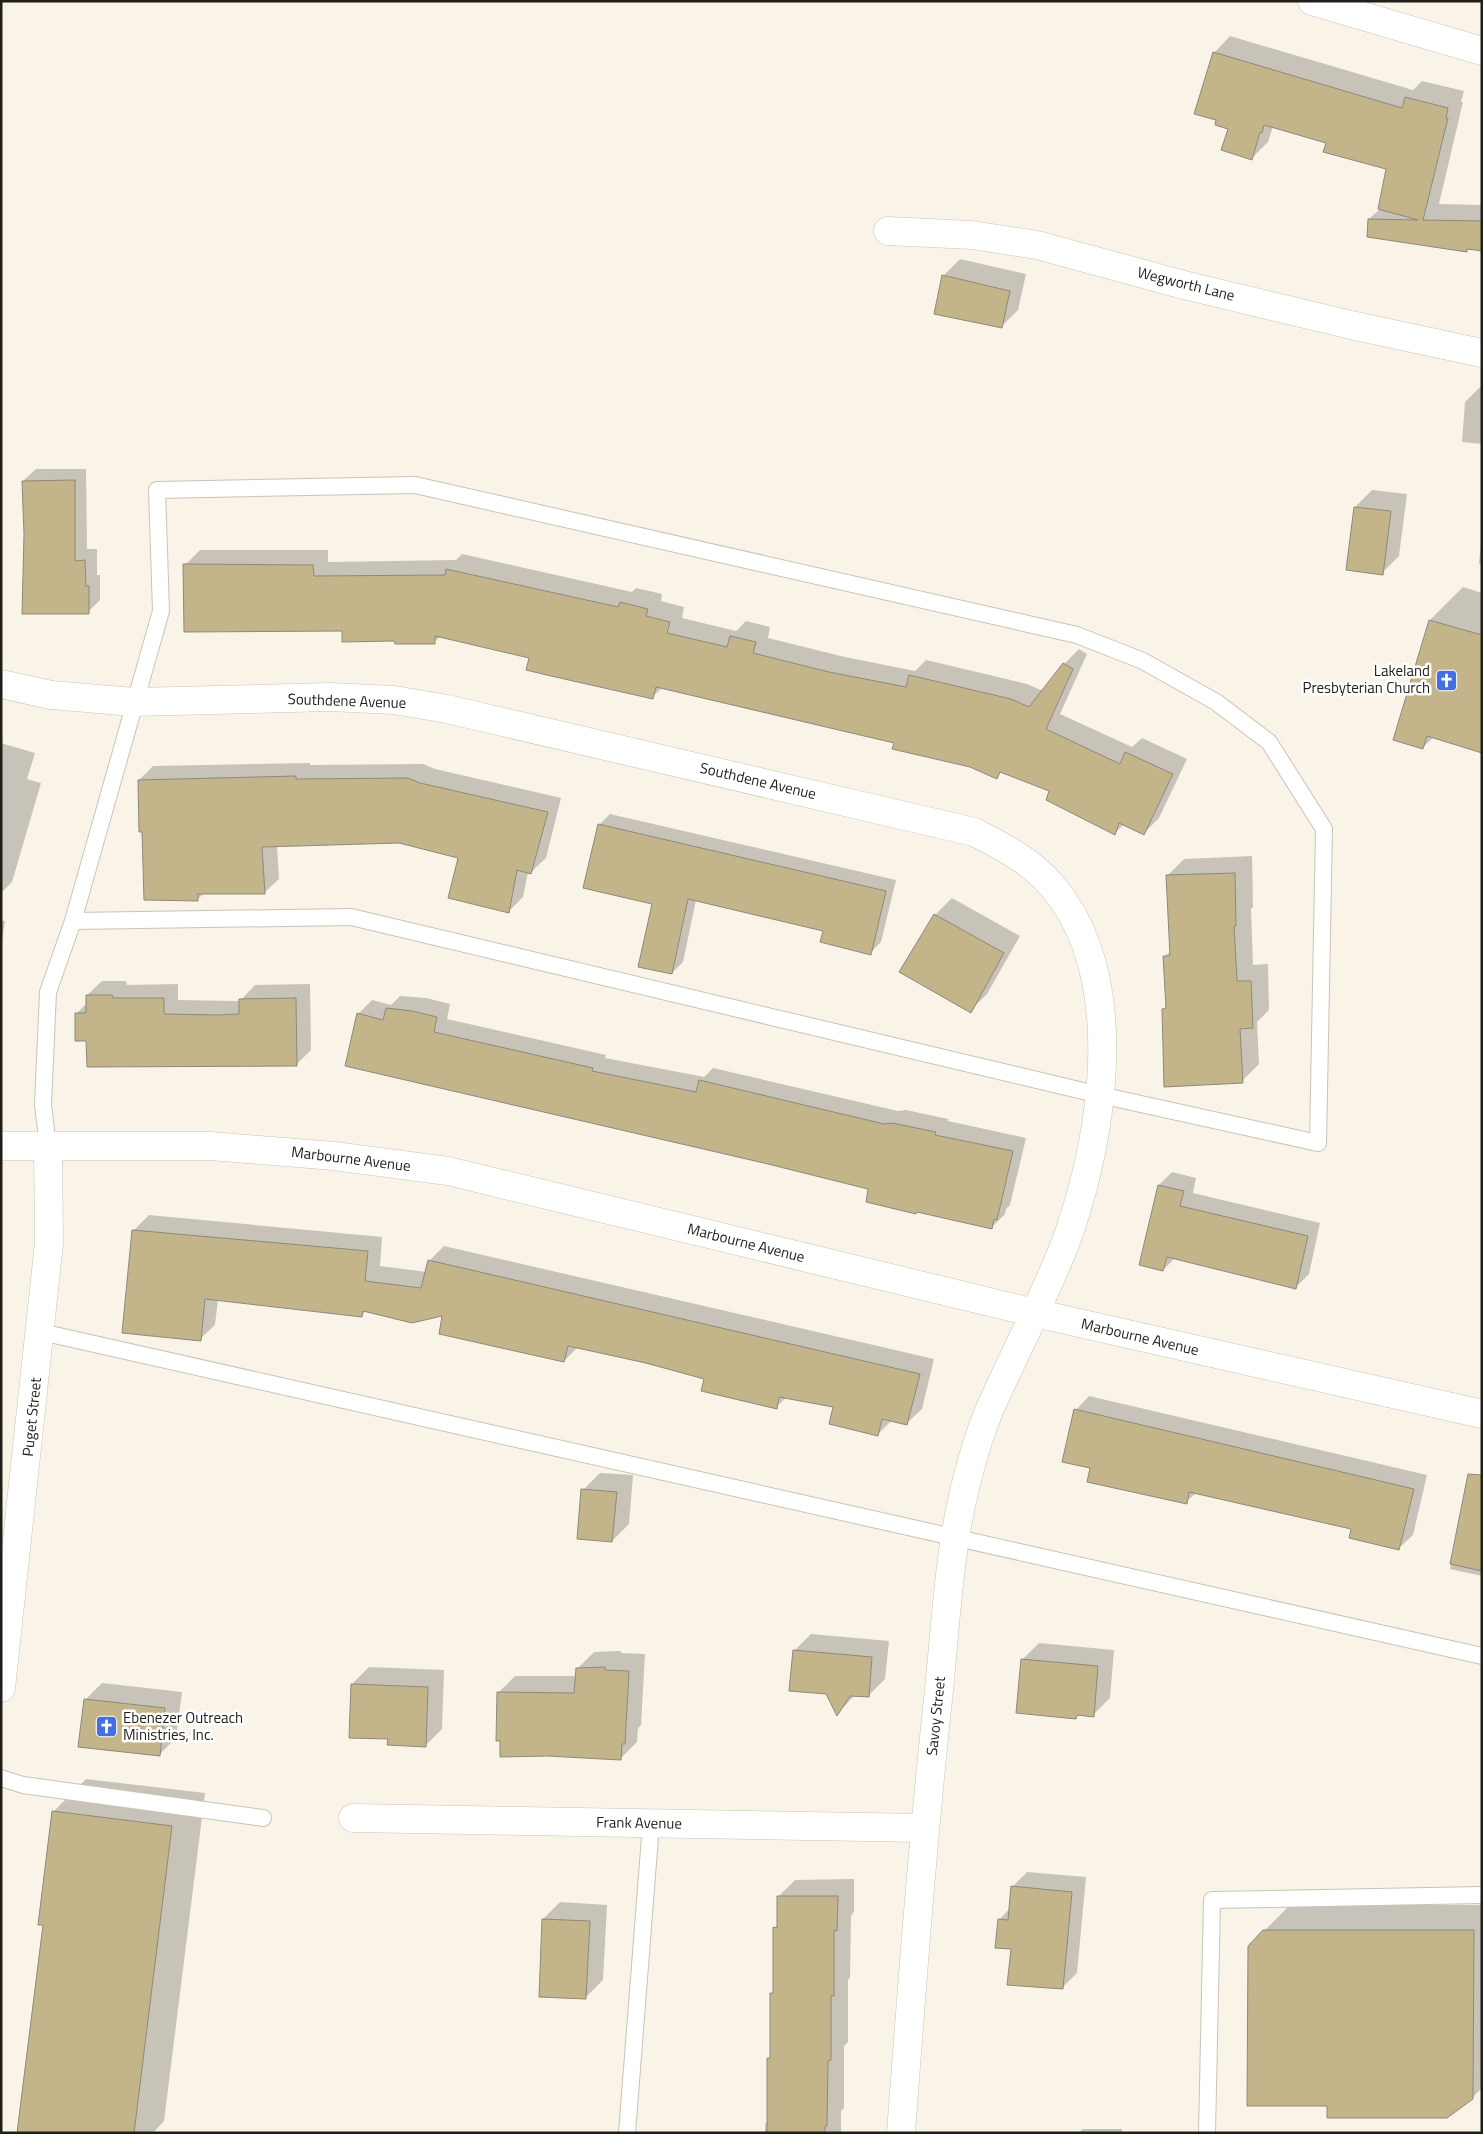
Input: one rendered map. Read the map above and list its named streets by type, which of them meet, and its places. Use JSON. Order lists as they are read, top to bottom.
{
  "streets": {
    "street": [
      "Wegworth Lane",
      "Southdene Avenue",
      "Marbourne Avenue",
      "Puget Street",
      "Savoy Street",
      "Frank Avenue"
    ]
  },
  "crossings": [
    ["Southdene Avenue", "Marbourne Avenue"],
    ["Southdene Avenue", "Savoy Street"],
    ["Marbourne Avenue", "Puget Street"],
    ["Marbourne Avenue", "Savoy Street"],
    ["Savoy Street", "Frank Avenue"]
  ],
  "places": {
    "church": ["Lakeland Presbyterian Church", "Ebenezer Outreach Ministries, Inc."]
  }
}
